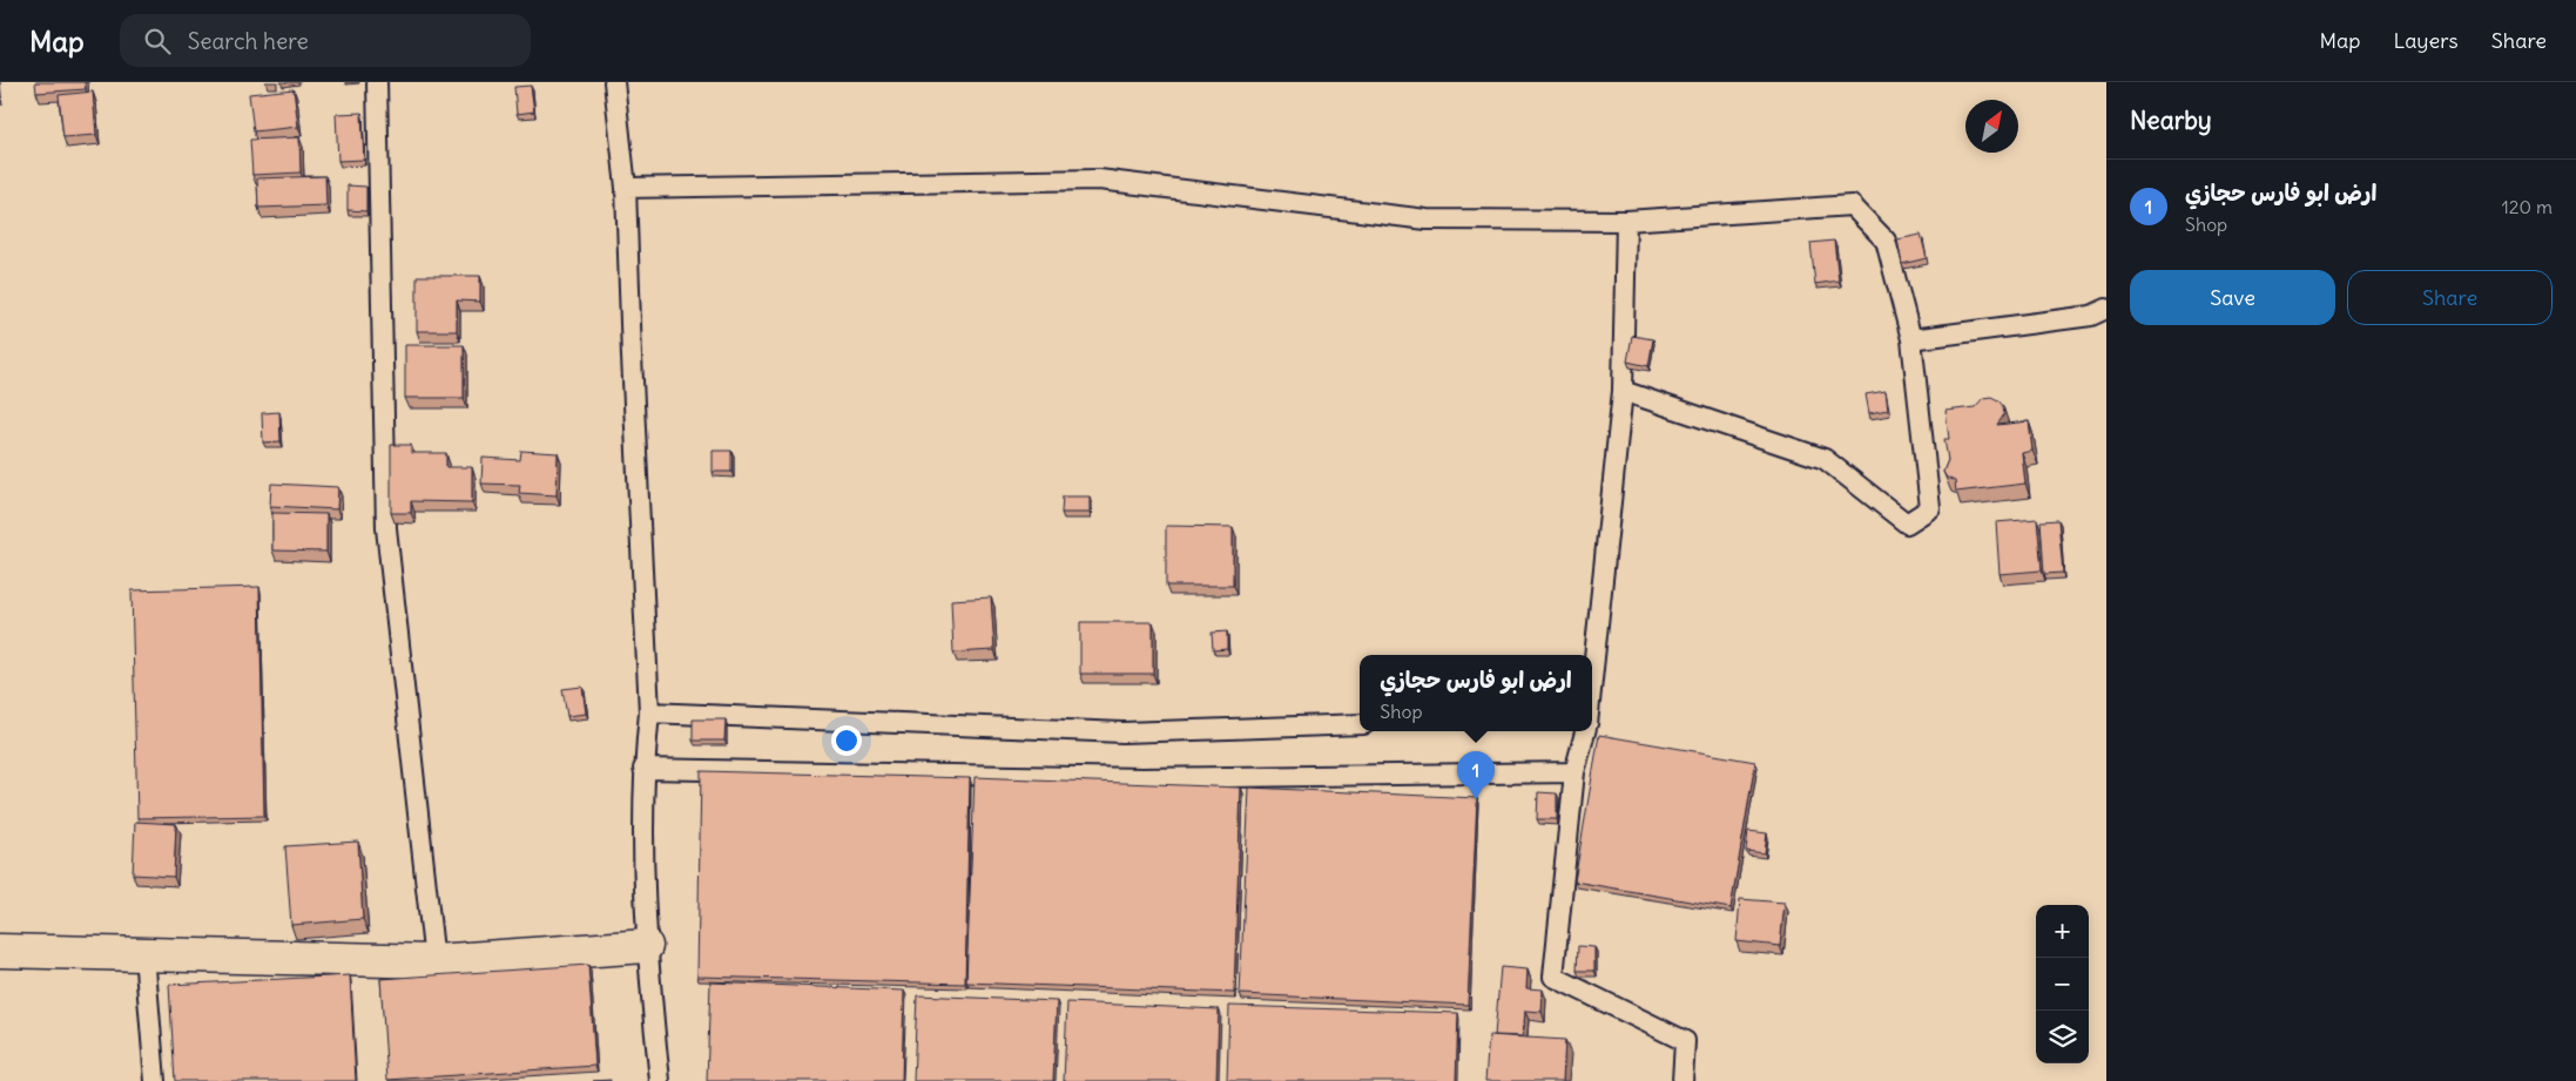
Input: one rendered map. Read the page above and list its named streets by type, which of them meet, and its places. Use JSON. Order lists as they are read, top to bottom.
{
  "north": "top right",
  "page": {
    "header": "Map",
    "search": "Search here",
    "nav": ["Map", "Layers", "Share"],
    "heading": "Nearby",
    "list": [
      {
        "mark": "1",
        "name": "ارض ابو فارس حجازي",
        "note": "Shop",
        "value": "120 m"
      }
    ],
    "buttons": ["Save", "Share"],
    "popup": ["ارض ابو فارس حجازي", "Shop"],
    "pins": "1",
    "map_buttons": ["+", "−"]
  }
}
